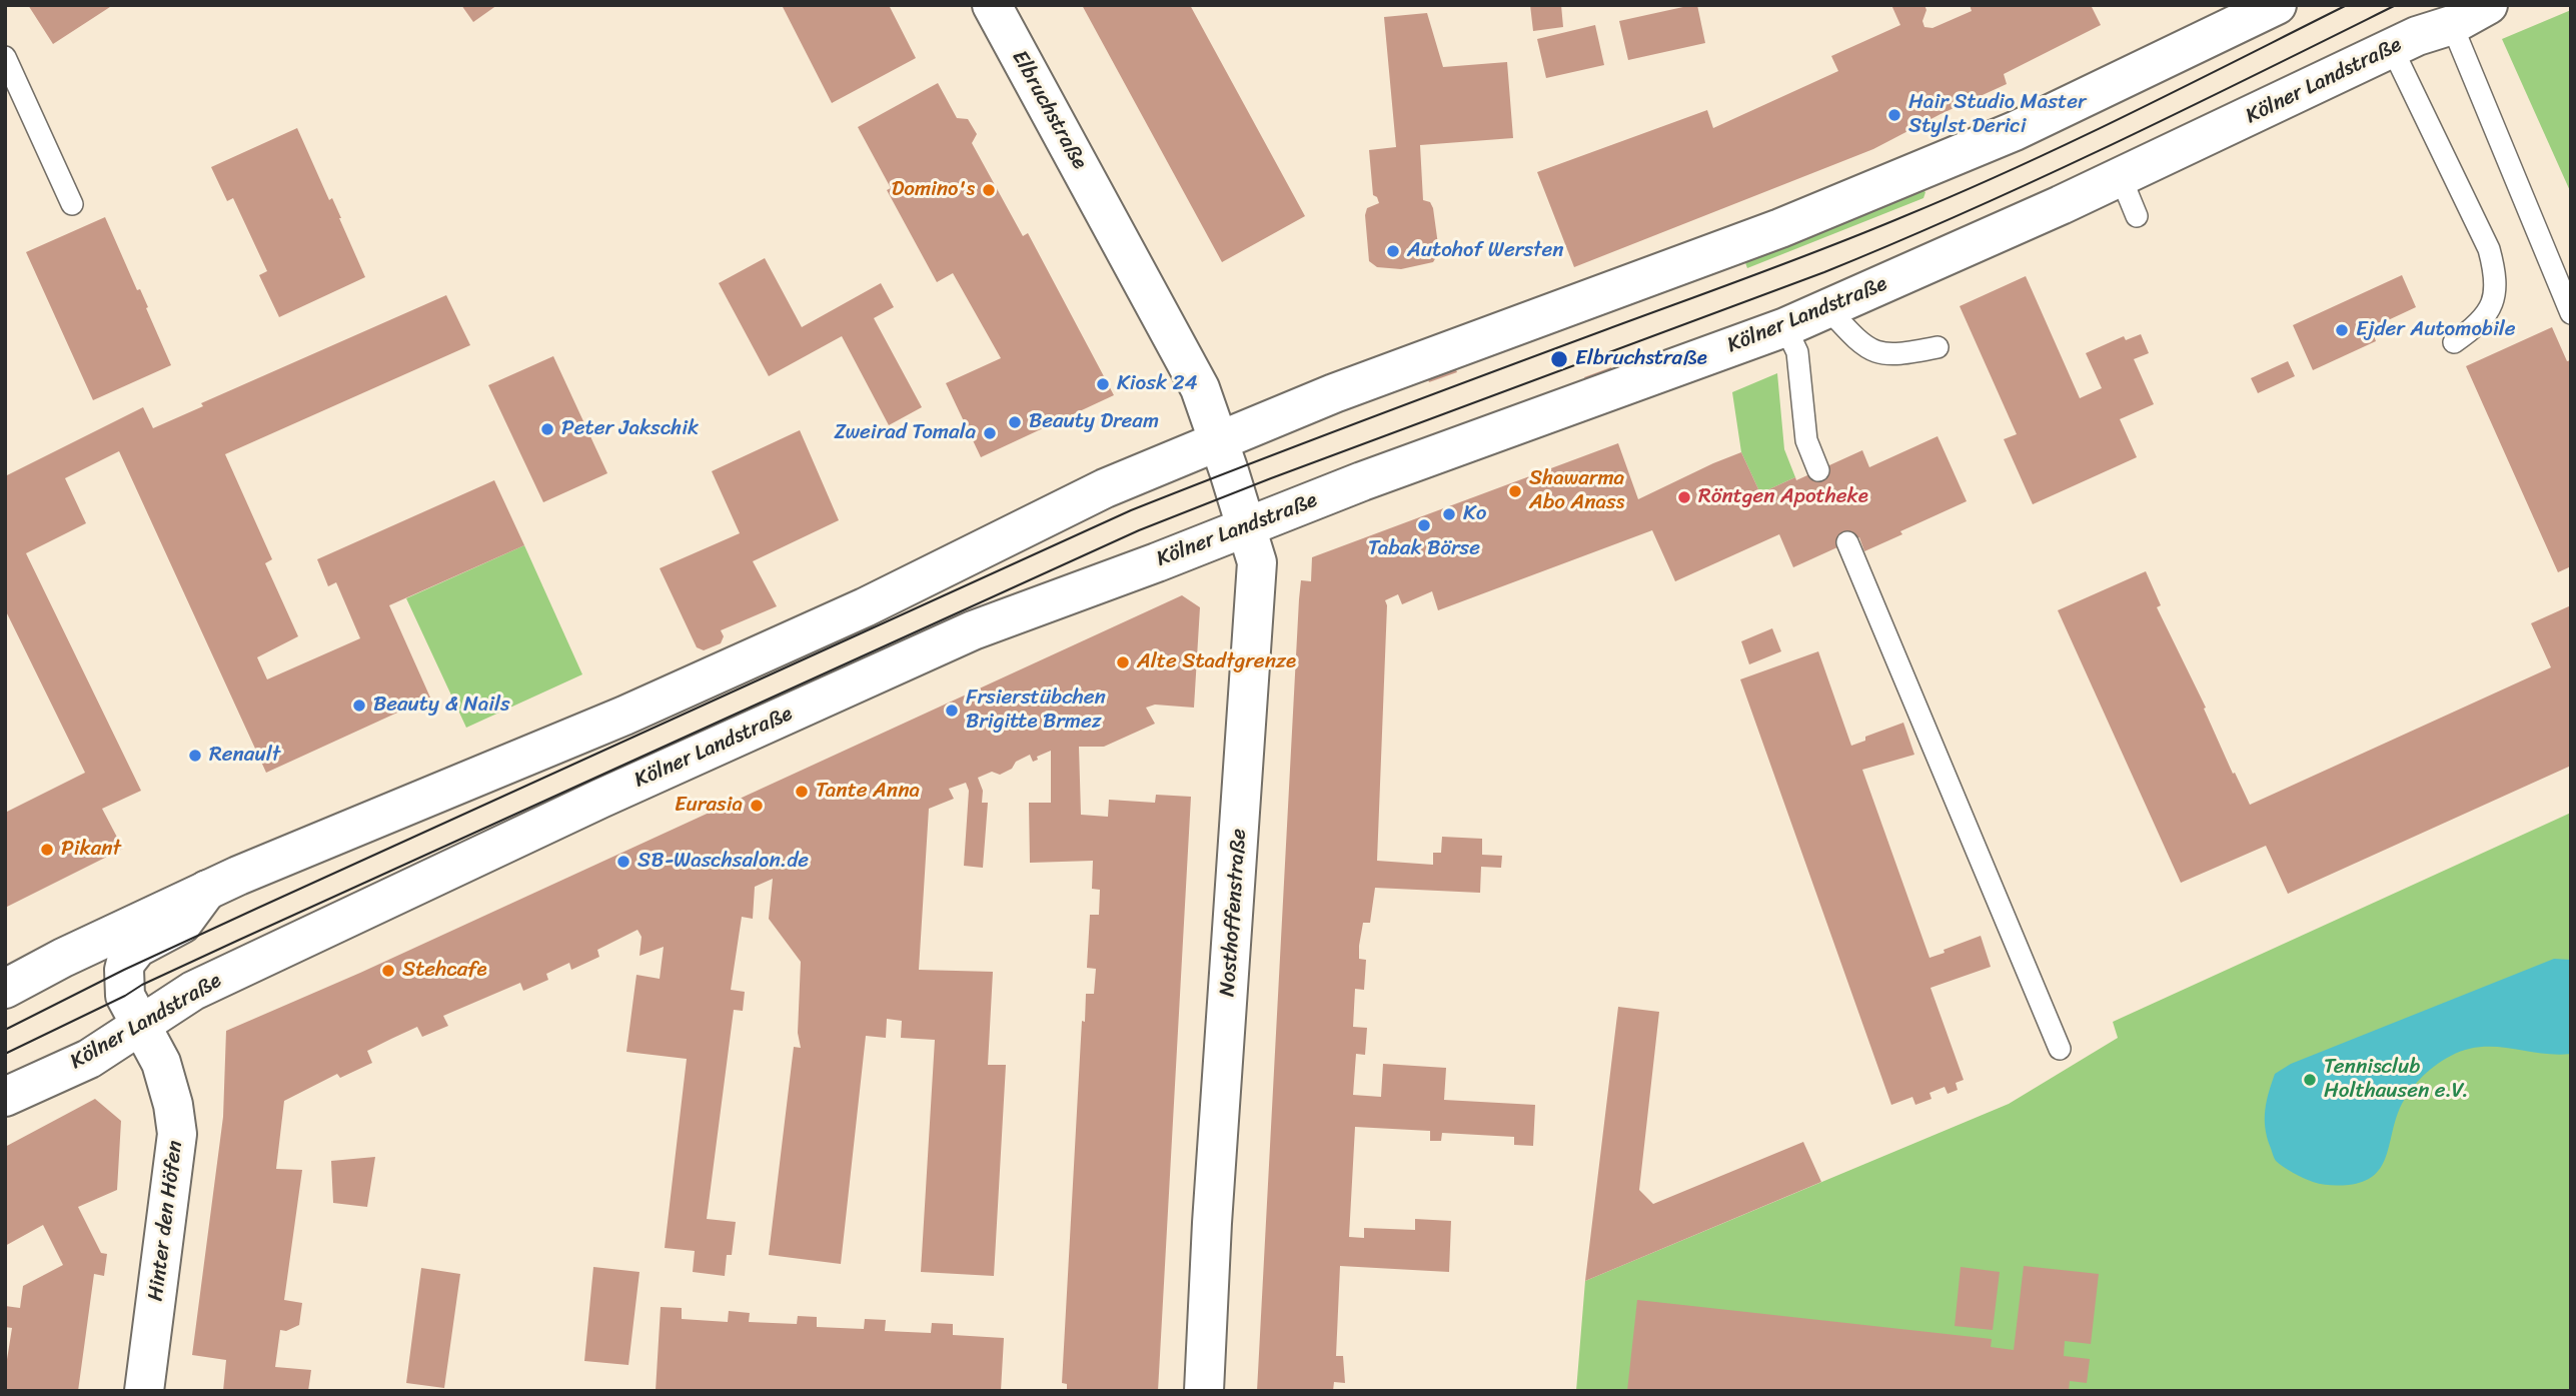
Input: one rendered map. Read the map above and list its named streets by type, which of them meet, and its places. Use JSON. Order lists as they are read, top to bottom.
{
  "streets": {
    "main road": [
      "Kölner Landstraße",
      "Elbruchstraße",
      "Nosthoffenstraße",
      "Hinter den Höfen"
    ]
  },
  "crossings": [
    ["Kölner Landstraße", "Nosthoffenstraße"],
    ["Kölner Landstraße", "Hinter den Höfen"],
    ["Elbruchstraße", "Nosthoffenstraße"]
  ],
  "places": [
    "Hair Studio Master Stylst Derici",
    "Domino's",
    "Autohof Wersten",
    "Ejder Automobile",
    "Elbruchstraße",
    "Kiosk 24",
    "Beauty Dream",
    "Peter Jakschik",
    "Zweirad Tomala",
    "Shawarma Abo Anass",
    "Röntgen Apotheke",
    "Ko",
    "Tabak Börse",
    "Alte Stadtgrenze",
    "Beauty & Nails",
    "Frsierstübchen Brigitte Brmez",
    "Renault",
    "Tante Anna",
    "Eurasia",
    "Pikant",
    "SB-Waschsalon.de",
    "Stehcafe",
    "Tennisclub Holthausen e.V."
  ]
}
